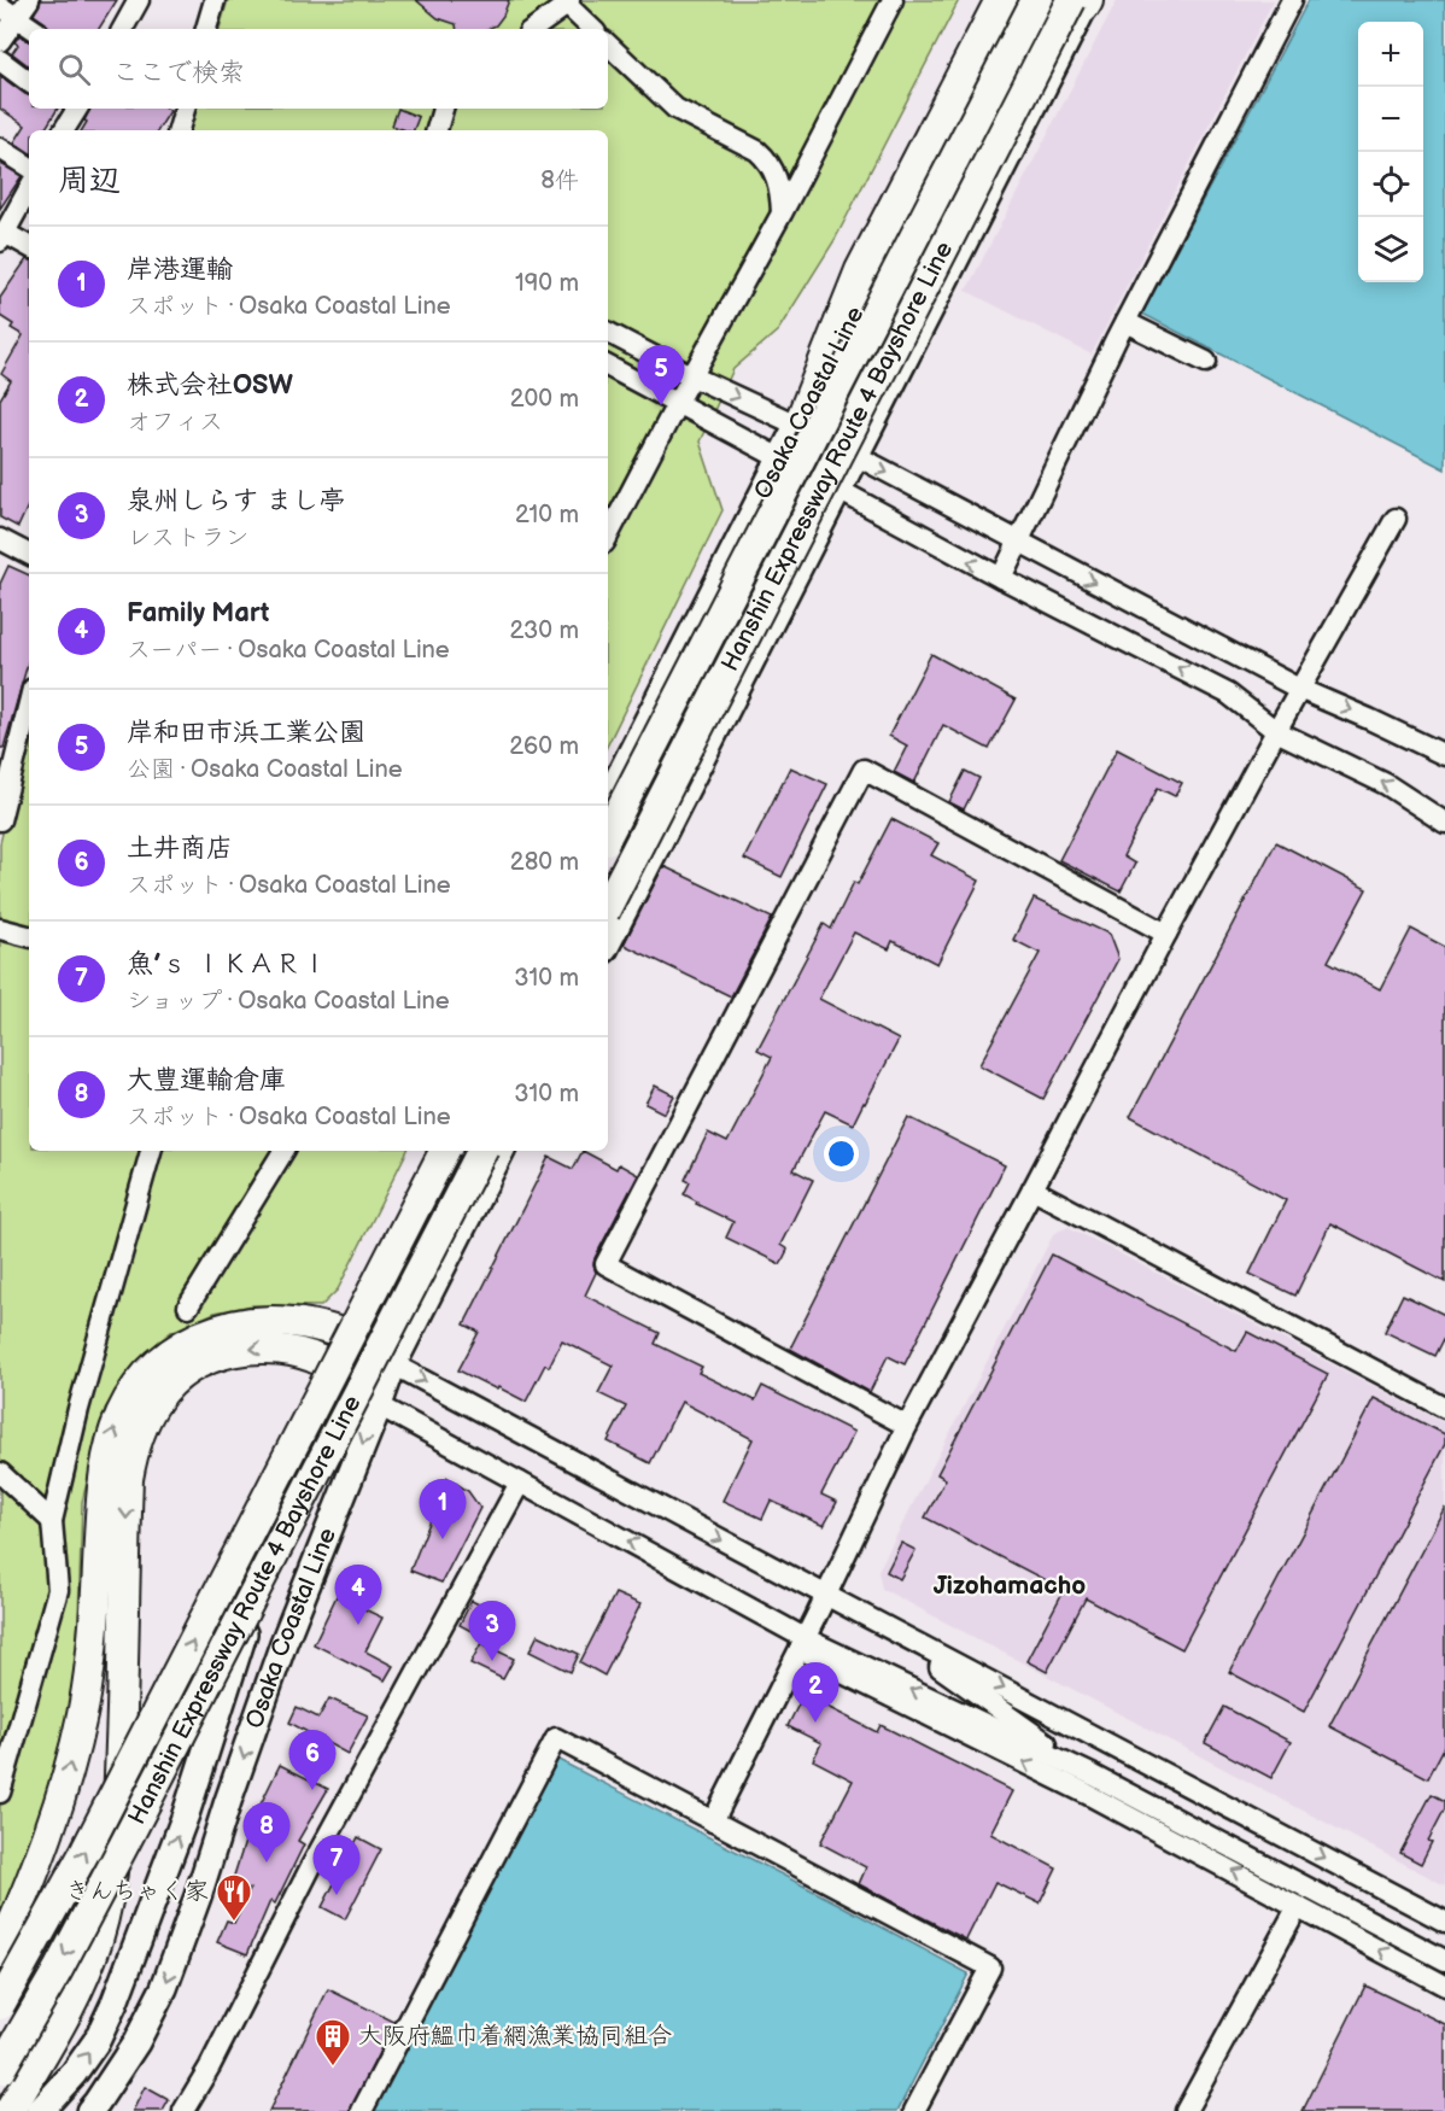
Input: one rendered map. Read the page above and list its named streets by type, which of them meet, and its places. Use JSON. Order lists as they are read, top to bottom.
{
  "streets": {
    "highway": ["Hanshin Expressway Route 4 Bayshore Line"],
    "main road": ["Osaka Coastal Line"]
  },
  "districts": ["Jizohamacho"],
  "places": {
    "restaurant": ["きんちゃく家"],
    "building": ["大阪府鰮巾着網漁業協同組合"]
  },
  "page": {
    "map_buttons": ["+", "−"],
    "search": "ここで検索",
    "heading": ["周辺", "8件"],
    "list": [
      {
        "mark": "1",
        "name": "岸港運輸",
        "note": "スポット · Osaka Coastal Line",
        "value": "190 m"
      },
      {
        "mark": "2",
        "name": "株式会社OSW",
        "note": "オフィス",
        "value": "200 m"
      },
      {
        "mark": "3",
        "name": "泉州しらす まし亭",
        "note": "レストラン",
        "value": "210 m"
      },
      {
        "mark": "4",
        "name": "Family Mart",
        "note": "スーパー · Osaka Coastal Line",
        "value": "230 m"
      },
      {
        "mark": "5",
        "name": "岸和田市浜工業公園",
        "note": "公園 · Osaka Coastal Line",
        "value": "260 m"
      },
      {
        "mark": "6",
        "name": "土井商店",
        "note": "スポット · Osaka Coastal Line",
        "value": "280 m"
      },
      {
        "mark": "7",
        "name": "魚’ｓ ＩＫＡＲＩ",
        "note": "ショップ · Osaka Coastal Line",
        "value": "310 m"
      },
      {
        "mark": "8",
        "name": "大豊運輸倉庫",
        "note": "スポット · Osaka Coastal Line",
        "value": "310 m"
      }
    ],
    "pins": [
      "5",
      "1",
      "4",
      "3",
      "2",
      "6",
      "8",
      "7"
    ]
  }
}
